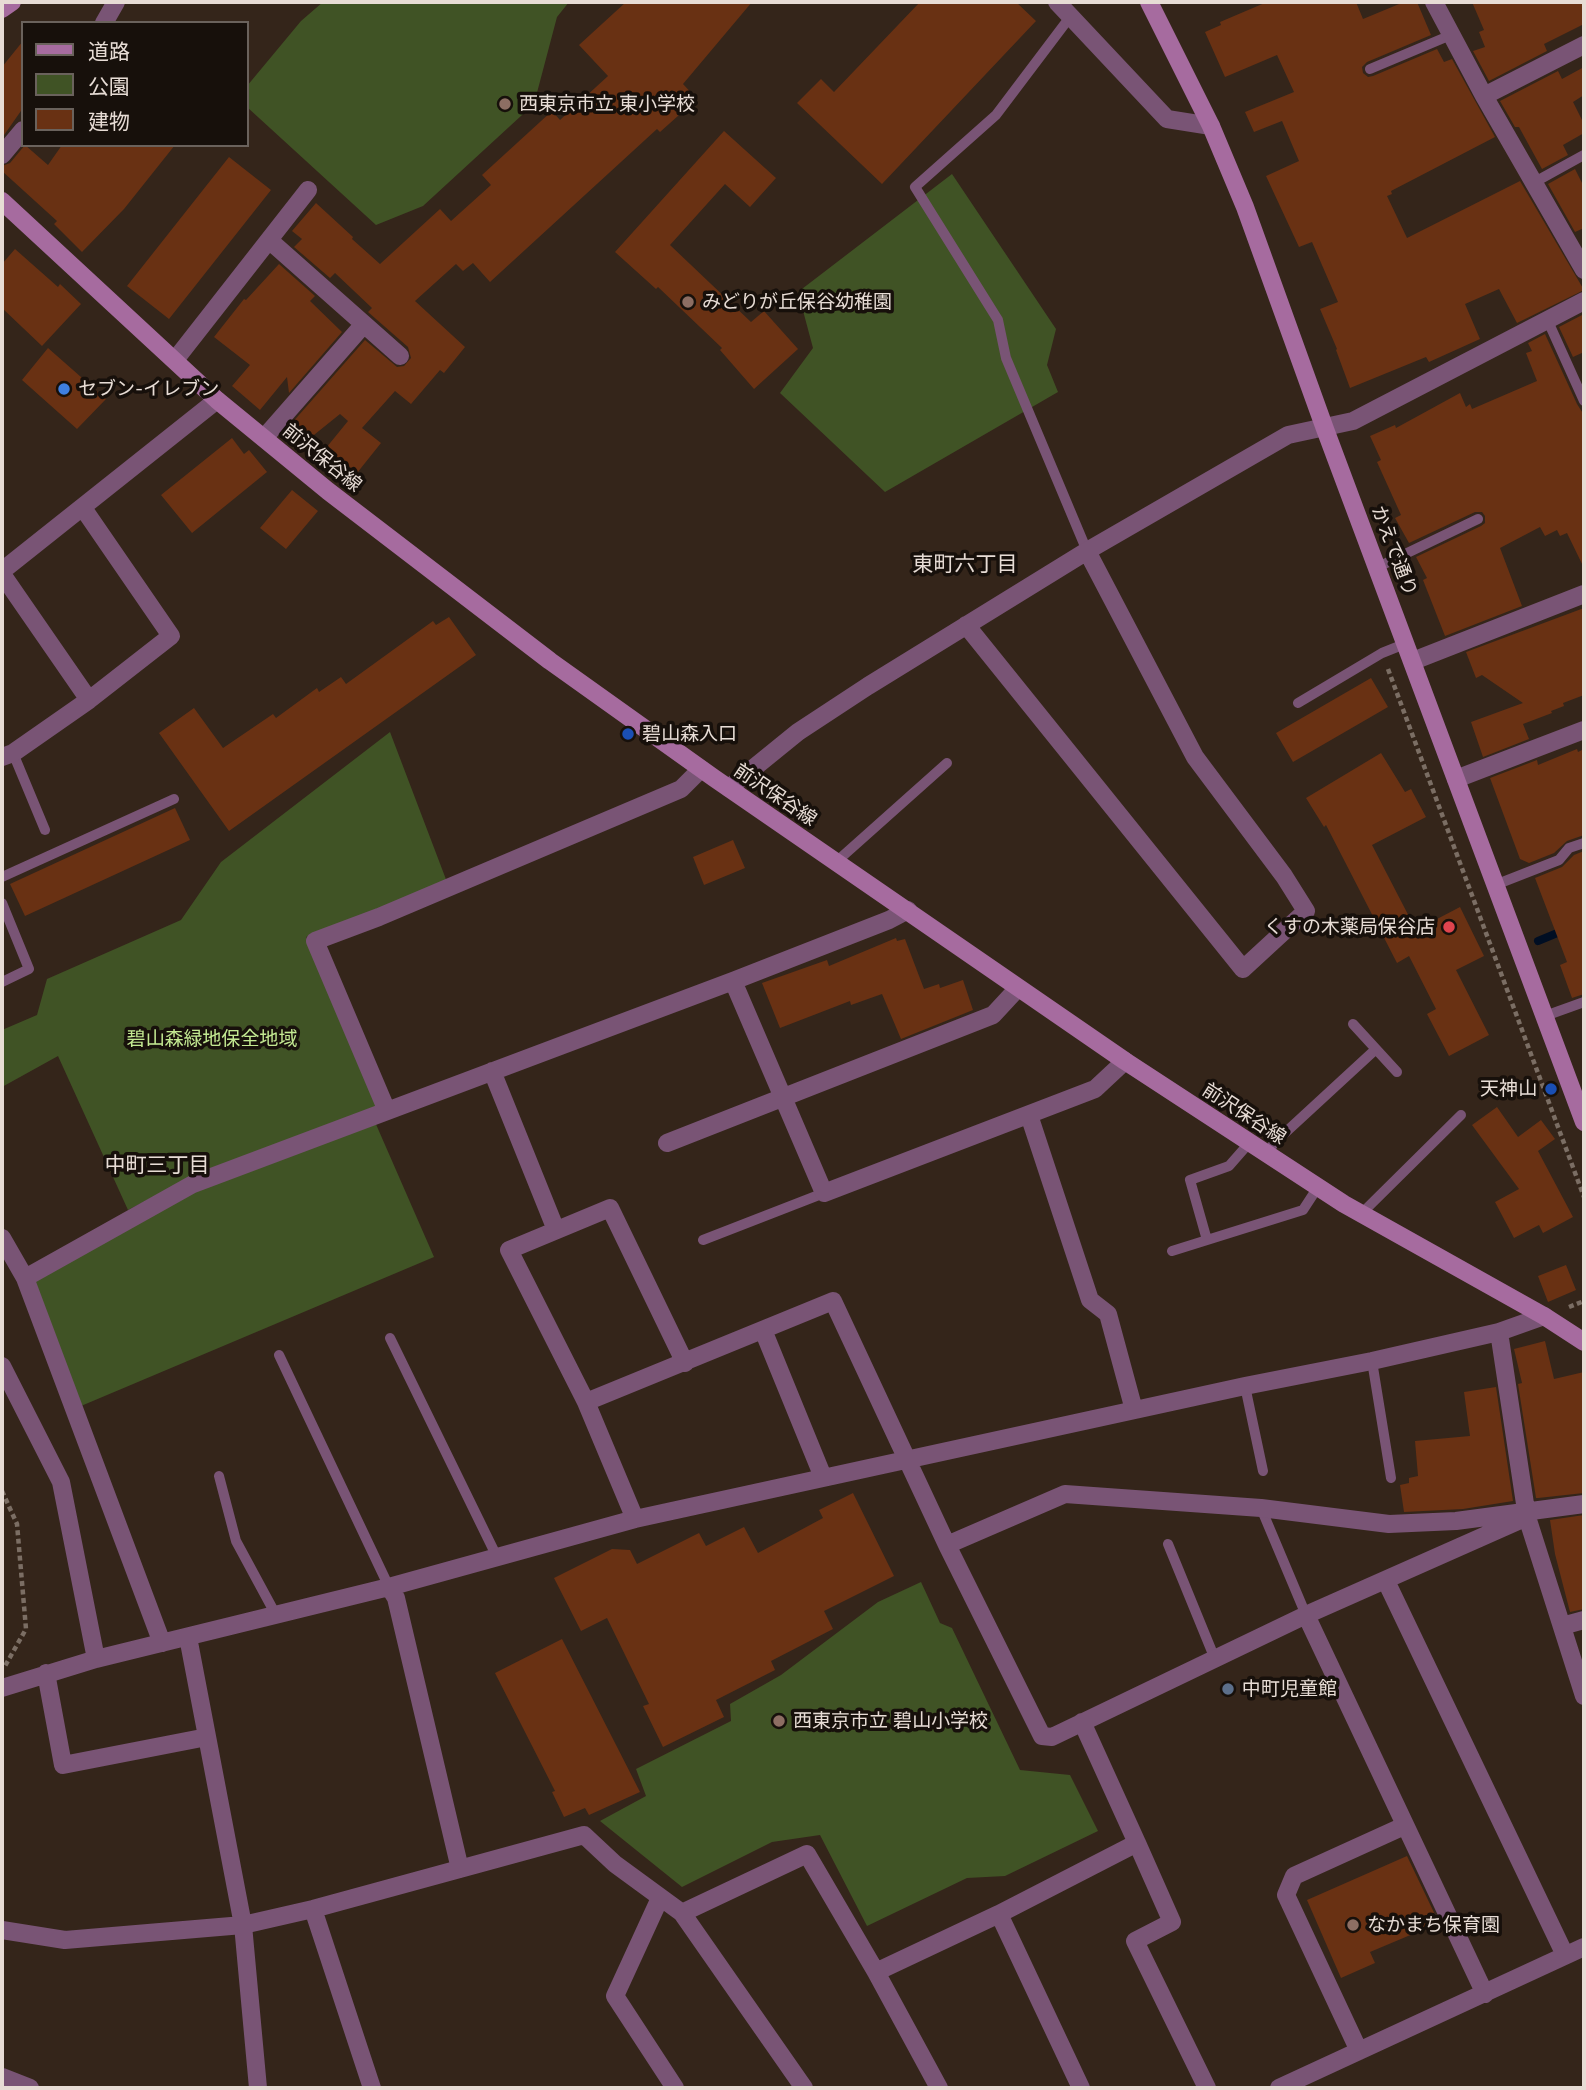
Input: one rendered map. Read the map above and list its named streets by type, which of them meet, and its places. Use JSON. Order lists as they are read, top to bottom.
{
  "streets": {
    "main road": ["前沢保谷線", "かえで通り"]
  },
  "districts": ["東町六丁目", "中町三丁目"],
  "parks": ["碧山森緑地保全地域"],
  "places": [
    "西東京市立 東小学校",
    "みどりが丘保谷幼稚園",
    "セブン-イレブン",
    "碧山森入口",
    "くすの木薬局保谷店",
    "天神山",
    "中町児童館",
    "西東京市立 碧山小学校",
    "なかまち保育園"
  ],
  "legend": ["道路", "公園", "建物"]
}
